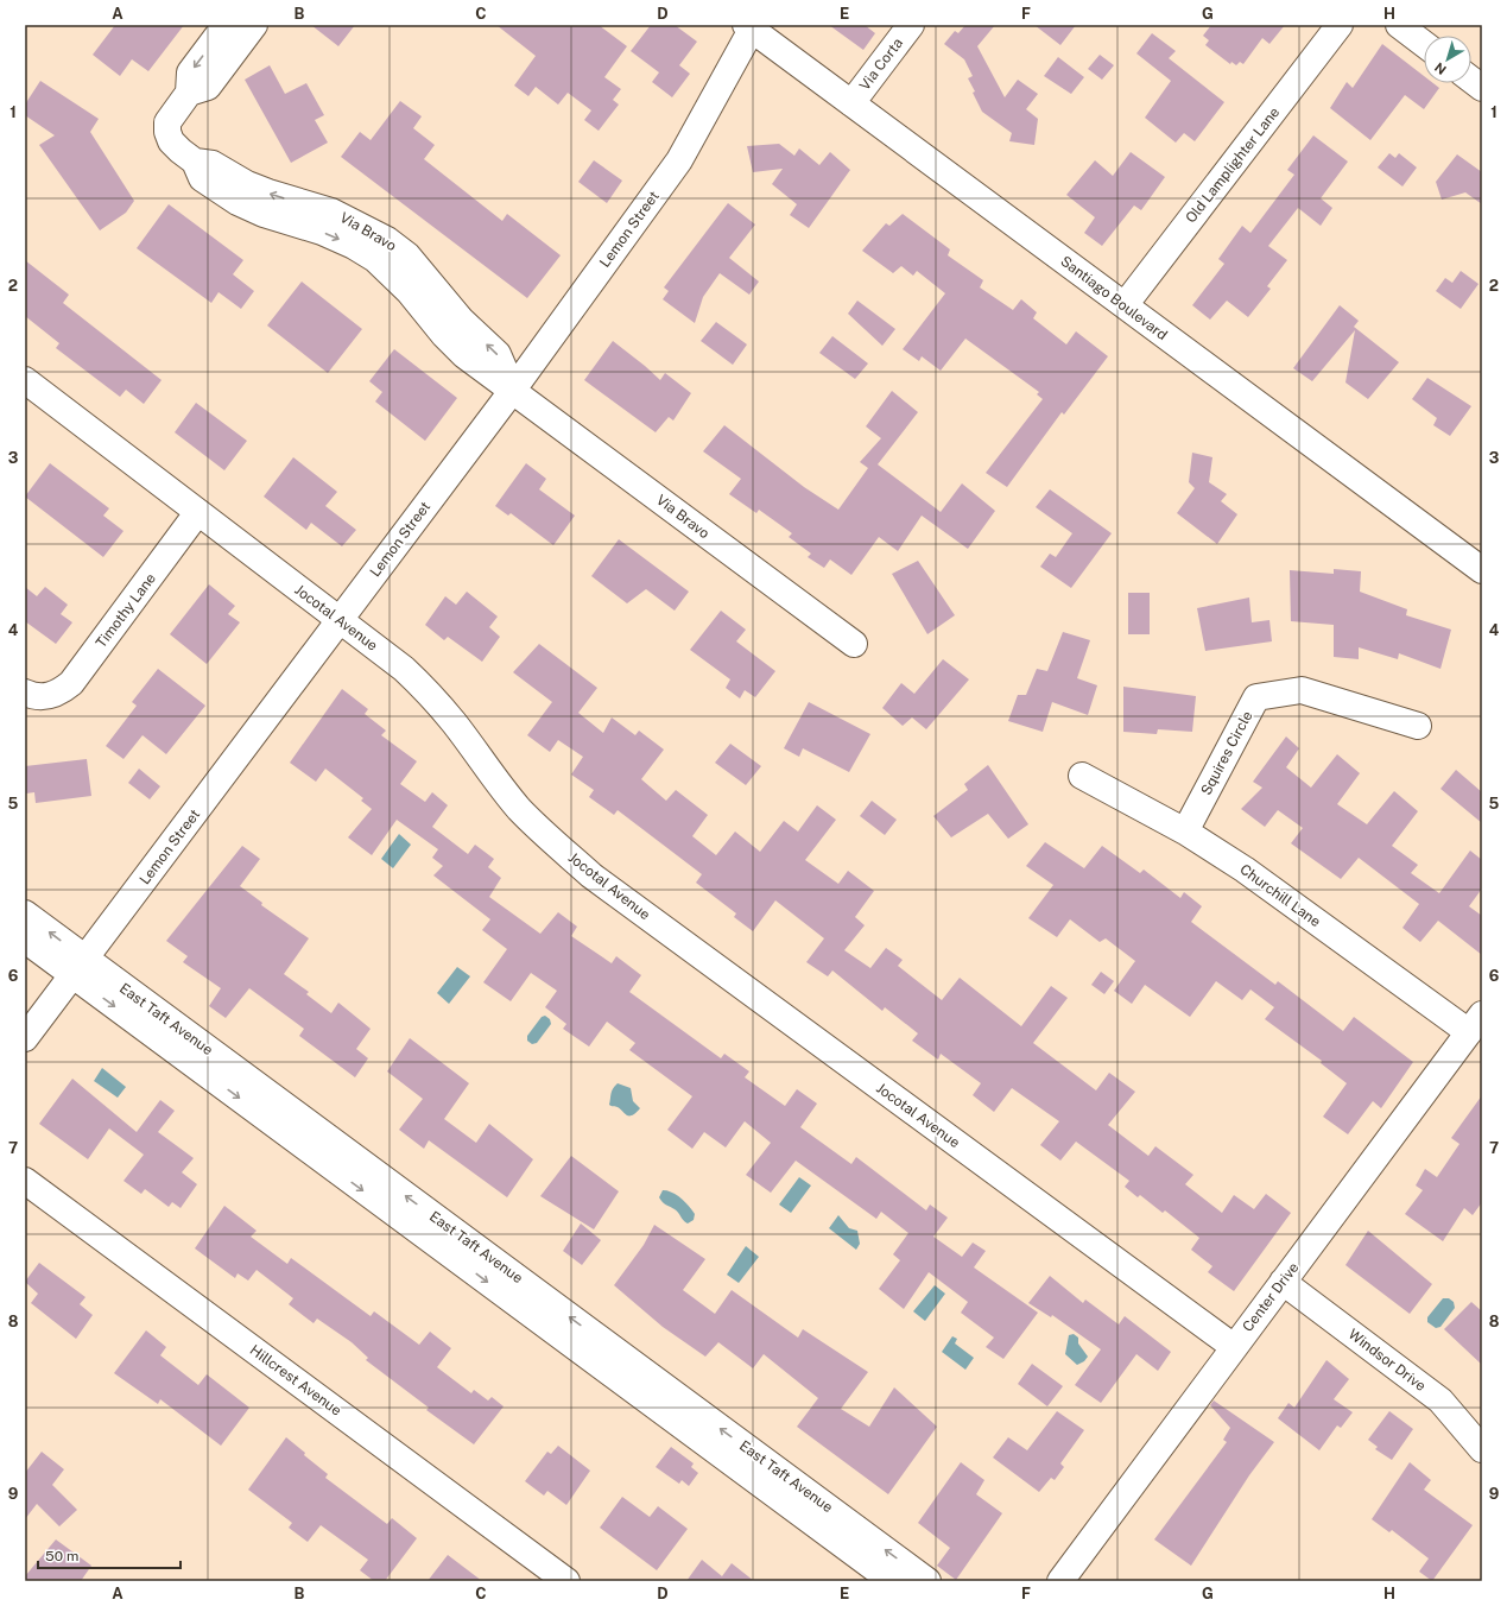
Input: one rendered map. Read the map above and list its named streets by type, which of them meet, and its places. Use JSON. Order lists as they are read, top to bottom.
{
  "streets": {
    "street": [
      "Via Corta",
      "Old Lamplighter Lane",
      "Lemon Street",
      "Via Bravo",
      "Santiago Boulevard",
      "Timothy Lane",
      "Jocotal Avenue",
      "Squires Circle",
      "Churchill Lane",
      "East Taft Avenue",
      "Center Drive",
      "Windsor Drive",
      "Hillcrest Avenue"
    ]
  },
  "crossings": [
    ["Via Corta", "Santiago Boulevard"],
    ["Old Lamplighter Lane", "Santiago Boulevard"],
    ["Lemon Street", "Via Bravo"],
    ["Lemon Street", "Santiago Boulevard"],
    ["Lemon Street", "Jocotal Avenue"],
    ["Lemon Street", "East Taft Avenue"],
    ["Timothy Lane", "Jocotal Avenue"],
    ["Jocotal Avenue", "Center Drive"],
    ["Squires Circle", "Churchill Lane"],
    ["Churchill Lane", "Center Drive"],
    ["Center Drive", "Windsor Drive"]
  ],
  "scale_bar": "50 m",
  "north": "bottom left",
  "grid": {
    "columns": [
      "A",
      "B",
      "C",
      "D",
      "E",
      "F",
      "G",
      "H"
    ],
    "rows": [
      "1",
      "2",
      "3",
      "4",
      "5",
      "6",
      "7",
      "8",
      "9"
    ]
  }
}
